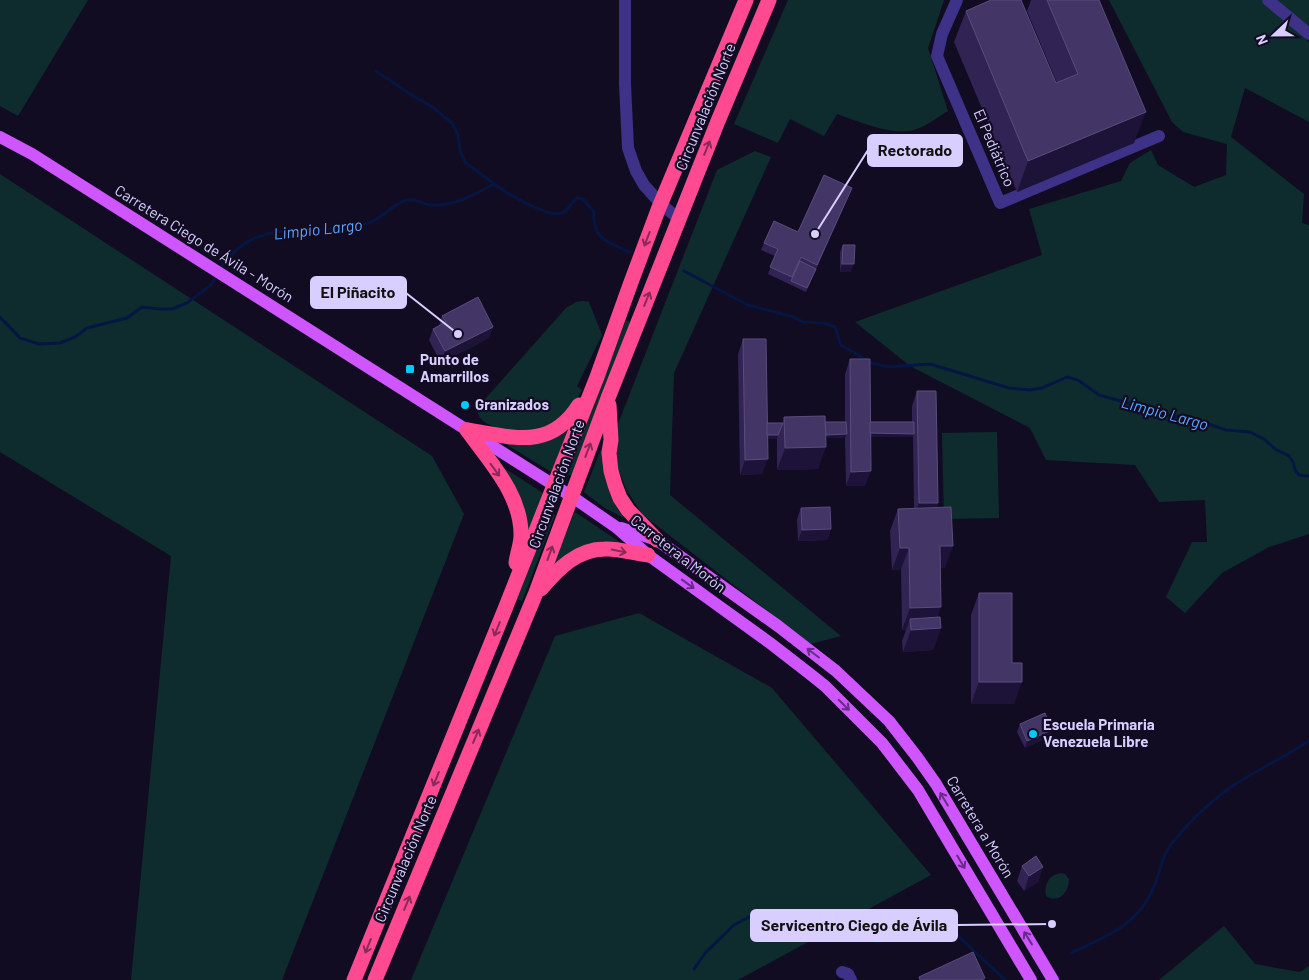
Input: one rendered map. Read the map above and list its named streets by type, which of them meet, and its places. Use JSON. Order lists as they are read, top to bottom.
{
  "streets": {
    "highway": ["Circunvalación Norte"],
    "main road": ["Carretera Ciego de Ávila - Morón", "Carretera a Morón"],
    "street": ["El Pediátrico"]
  },
  "crossings": [
    ["Circunvalación Norte", "Carretera Ciego de Ávila - Morón"],
    ["Carretera Ciego de Ávila - Morón", "Carretera a Morón"]
  ],
  "water": ["Limpio Largo"],
  "places": {
    "other": [
      "Rectorado",
      "El Piñacito",
      "Granizados",
      "Escuela Primaria Venezuela Libre",
      "Servicentro Ciego de Ávila"
    ],
    "transit": ["Punto de Amarrillos"]
  },
  "north": "left"
}
